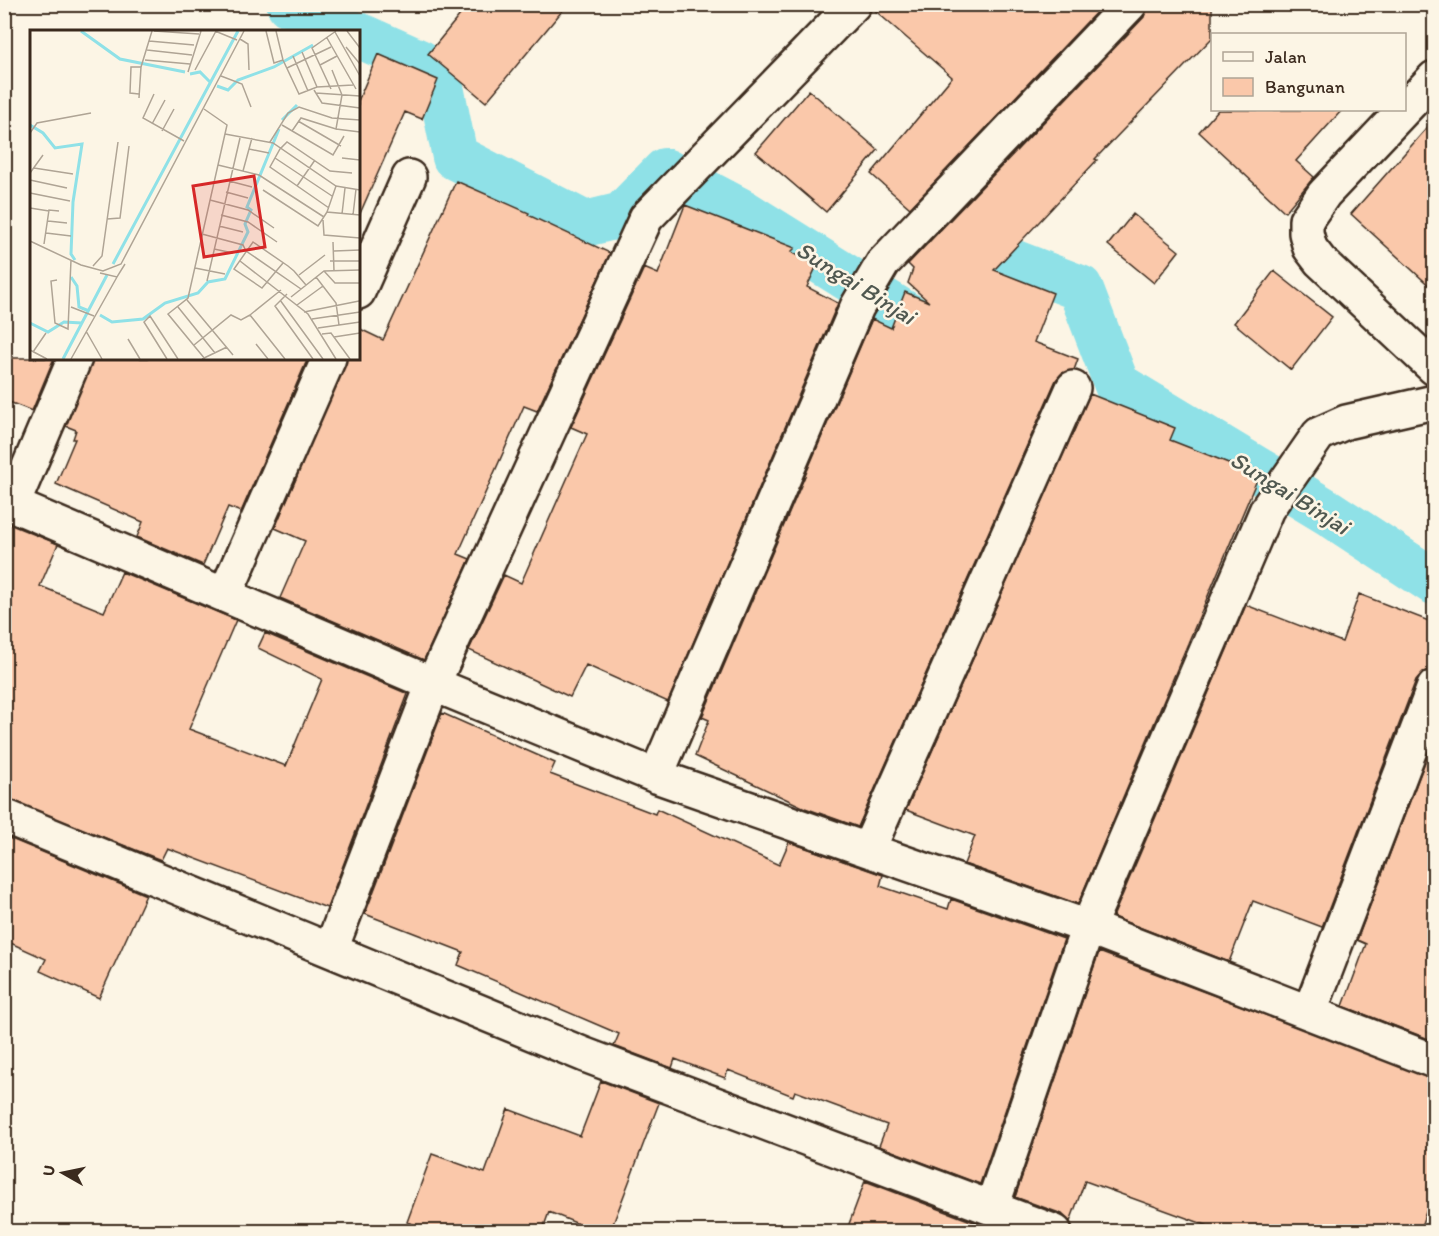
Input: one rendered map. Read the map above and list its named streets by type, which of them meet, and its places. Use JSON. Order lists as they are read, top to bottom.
{
  "water": ["Sungai Binjai"],
  "legend": ["Jalan", "Bangunan"],
  "north": "left"
}
